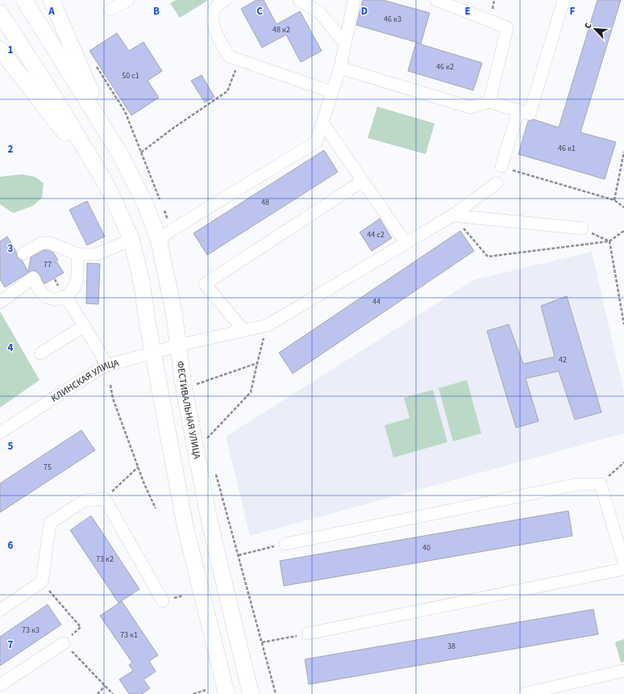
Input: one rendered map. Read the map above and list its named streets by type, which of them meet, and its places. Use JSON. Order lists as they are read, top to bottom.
{
  "streets": {
    "main road": ["ФЕСТИВАЛЬНАЯ УЛИЦА"],
    "street": ["КЛИНСКАЯ УЛИЦА"]
  },
  "crossings": [
    ["КЛИНСКАЯ УЛИЦА", "ФЕСТИВАЛЬНАЯ УЛИЦА"]
  ],
  "house_numbers": [
    "46 к3",
    "48 к2",
    "46 к2",
    "50 с1",
    "46 к1",
    "48",
    "44 c2",
    "77",
    "44",
    "42",
    "75",
    "40",
    "73 к2",
    "73 к3",
    "73 к1",
    "38"
  ],
  "north": "top left",
  "grid": {
    "columns": [
      "A",
      "B",
      "C",
      "D",
      "E",
      "F"
    ],
    "rows": [
      "1",
      "2",
      "3",
      "4",
      "5",
      "6",
      "7"
    ]
  }
}
